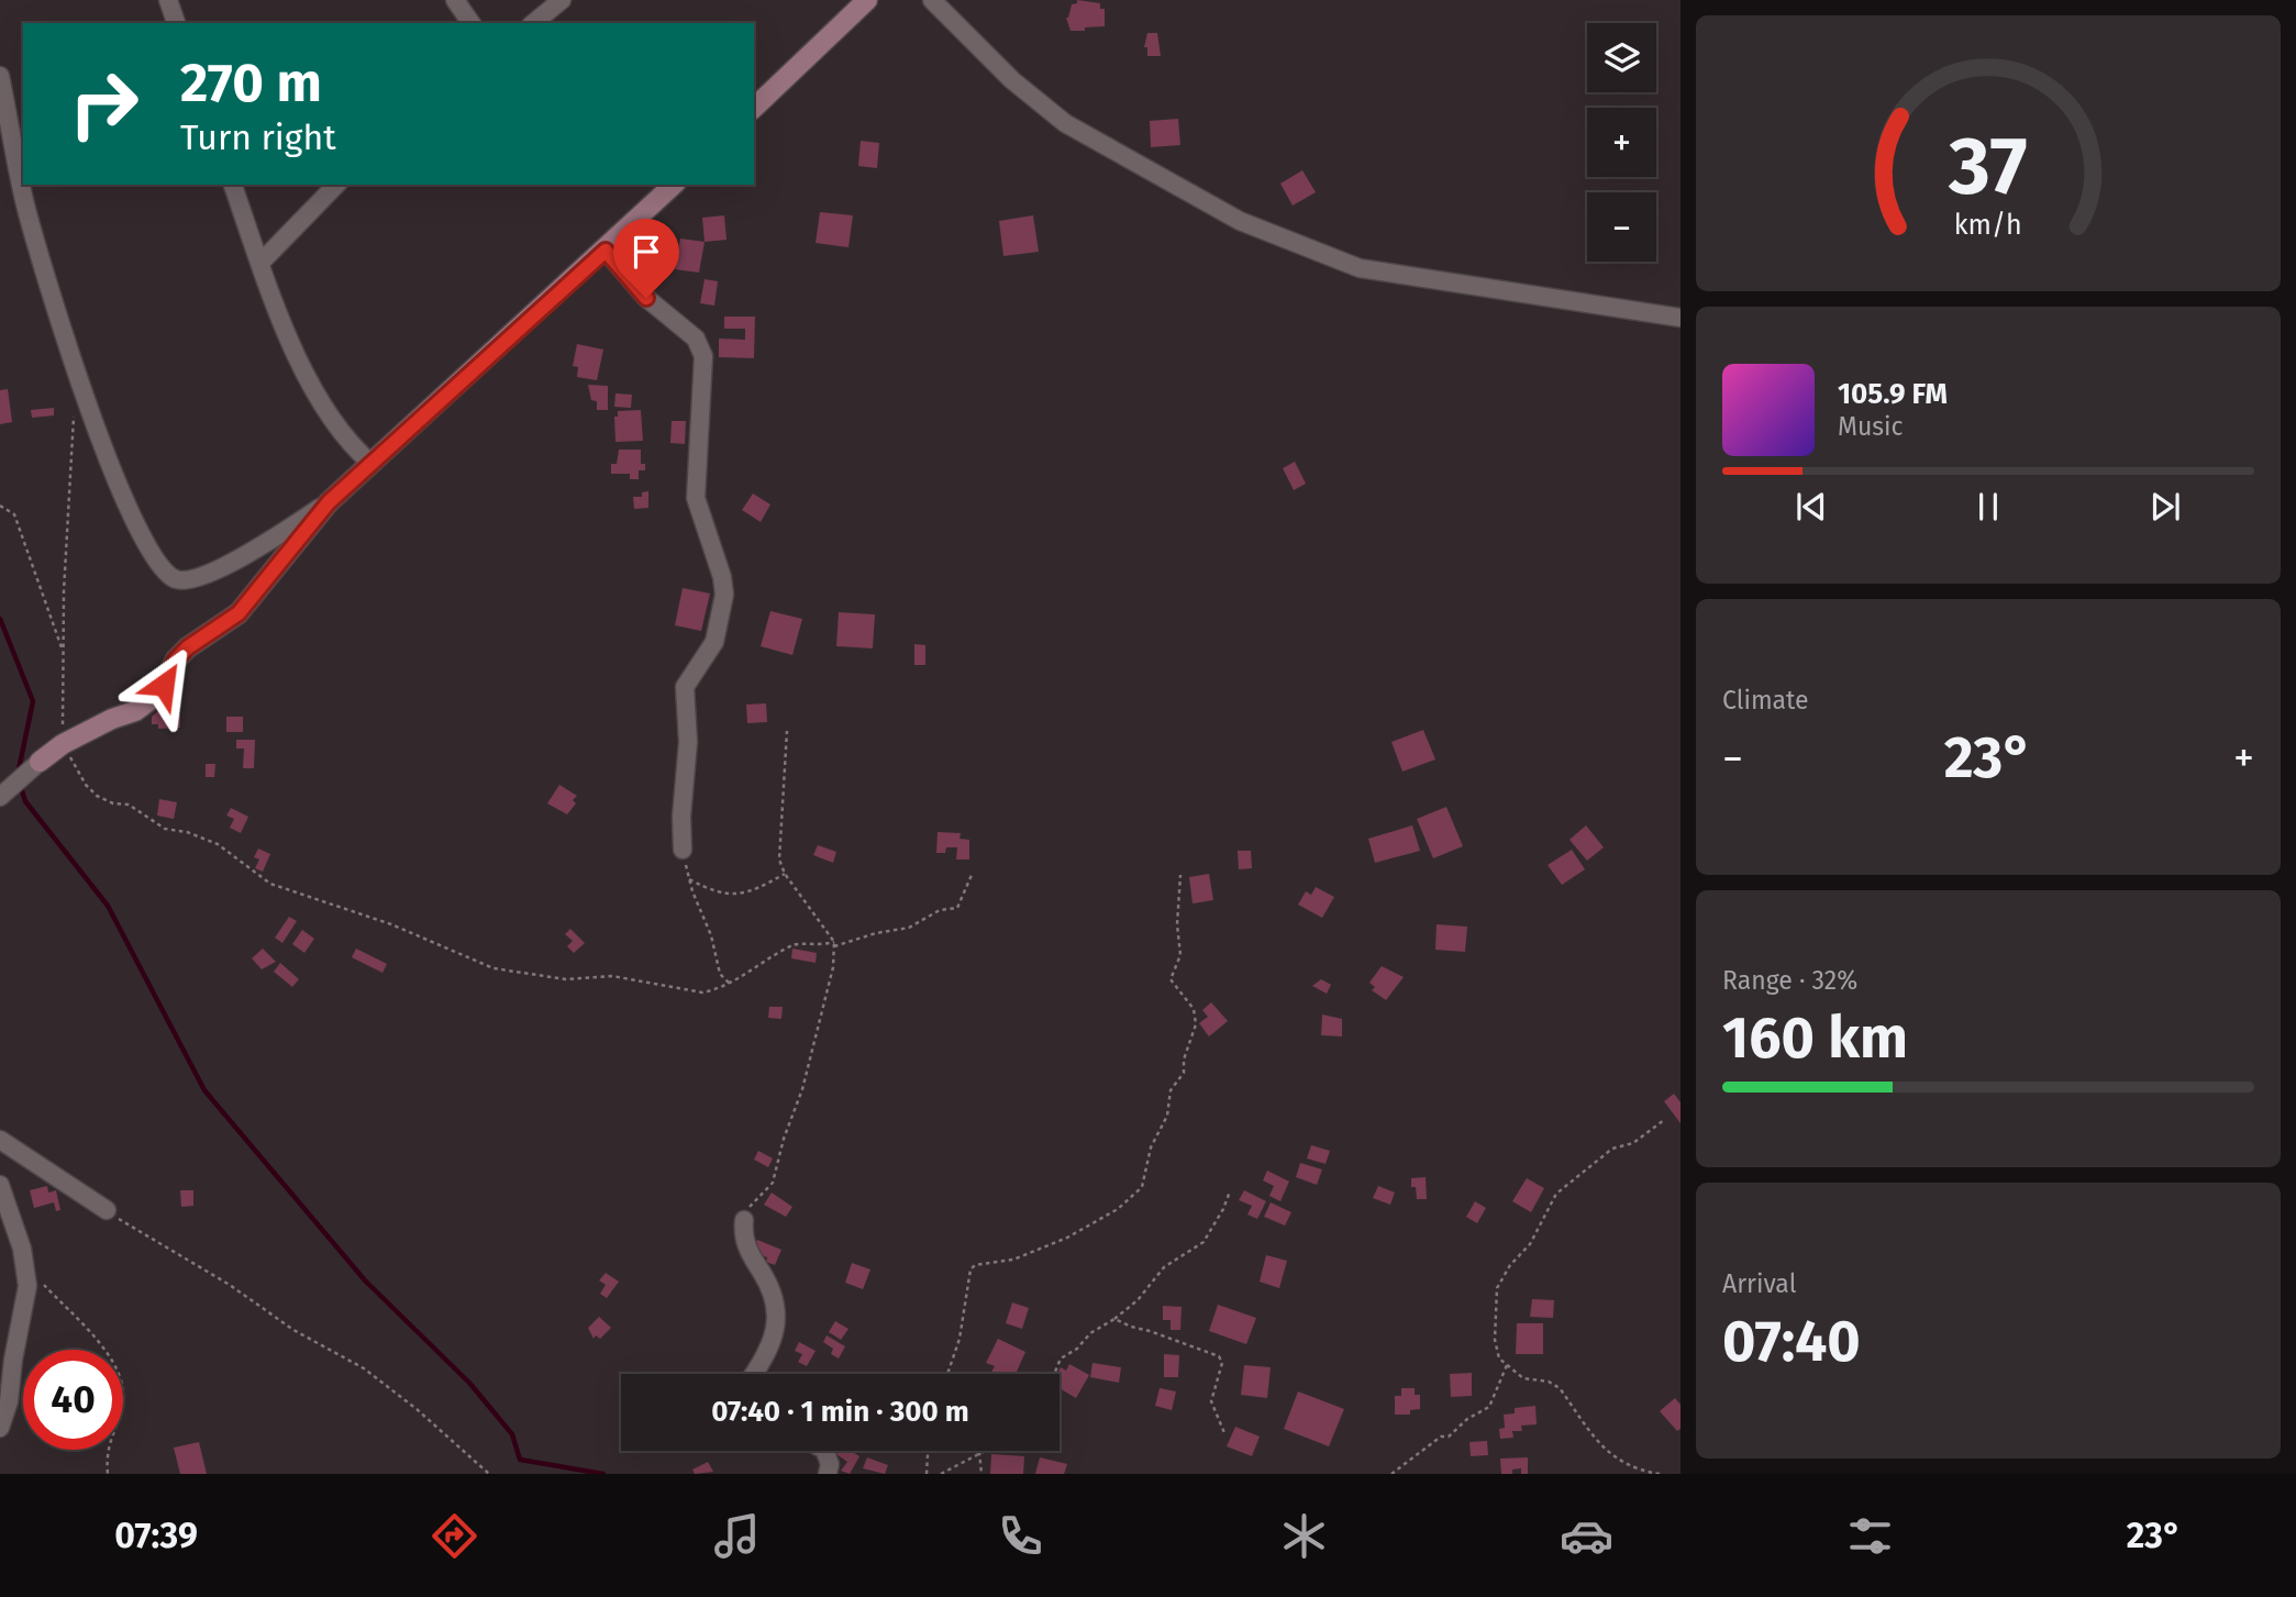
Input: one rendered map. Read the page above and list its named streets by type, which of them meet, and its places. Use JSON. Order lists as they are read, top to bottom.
{
  "page": {
    "map_buttons": ["+", "−"],
    "turn": ["270 m", "Turn right"],
    "song": ["105.9 FM", "Music"],
    "tile": [
      "Climate",
      ["Range · 32%", "160 km"],
      ["Arrival", "07:40"]
    ],
    "heat": ["−", "23°", "+"],
    "limit": "40",
    "trip": "07:40 · 1 min · 300 m",
    "tabs": ["07:39", "23°"],
    "gauge": ["37", "km/h"]
  }
}
